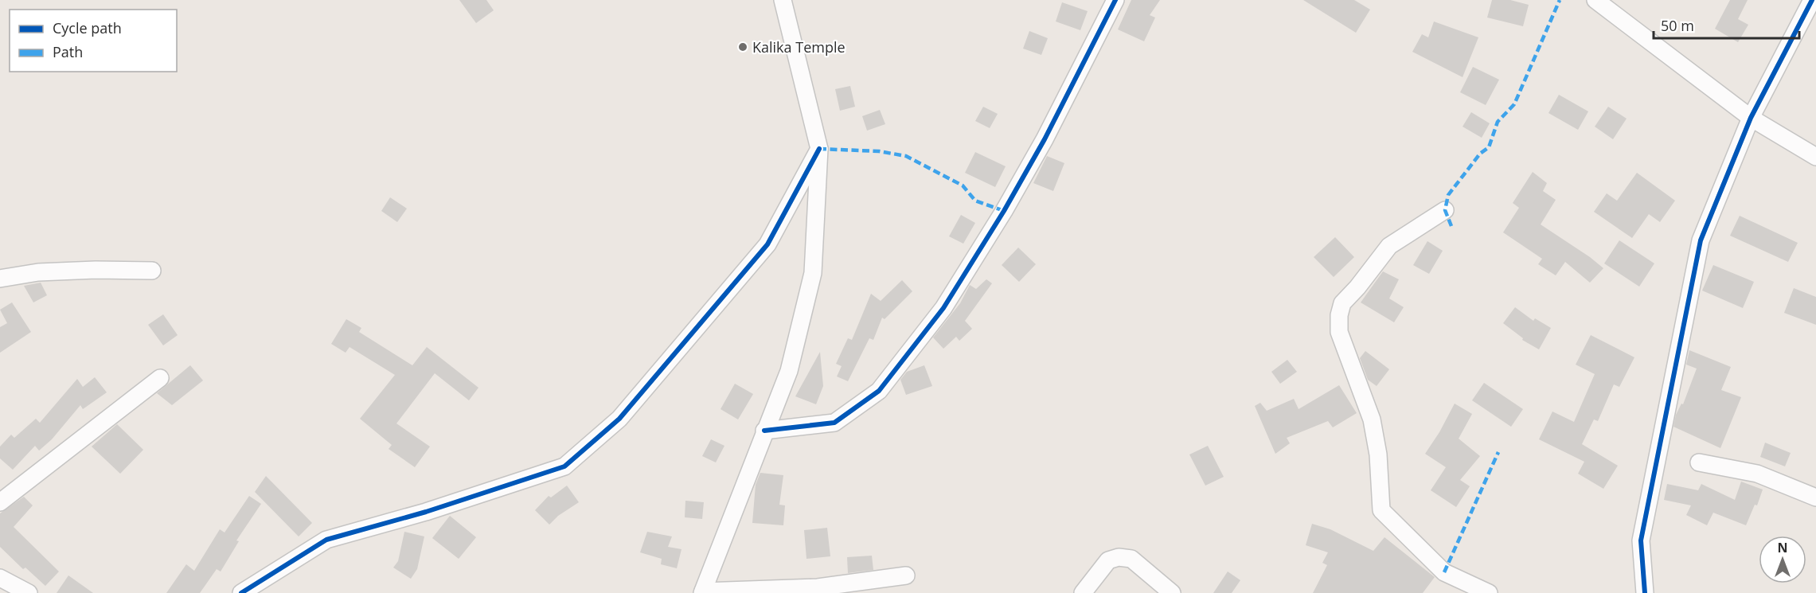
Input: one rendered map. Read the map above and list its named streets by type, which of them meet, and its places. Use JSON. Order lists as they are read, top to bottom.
{
  "places": ["Kalika Temple"],
  "legend": ["Cycle path", "Path"],
  "scale_bar": "50 m",
  "north": "top"
}
